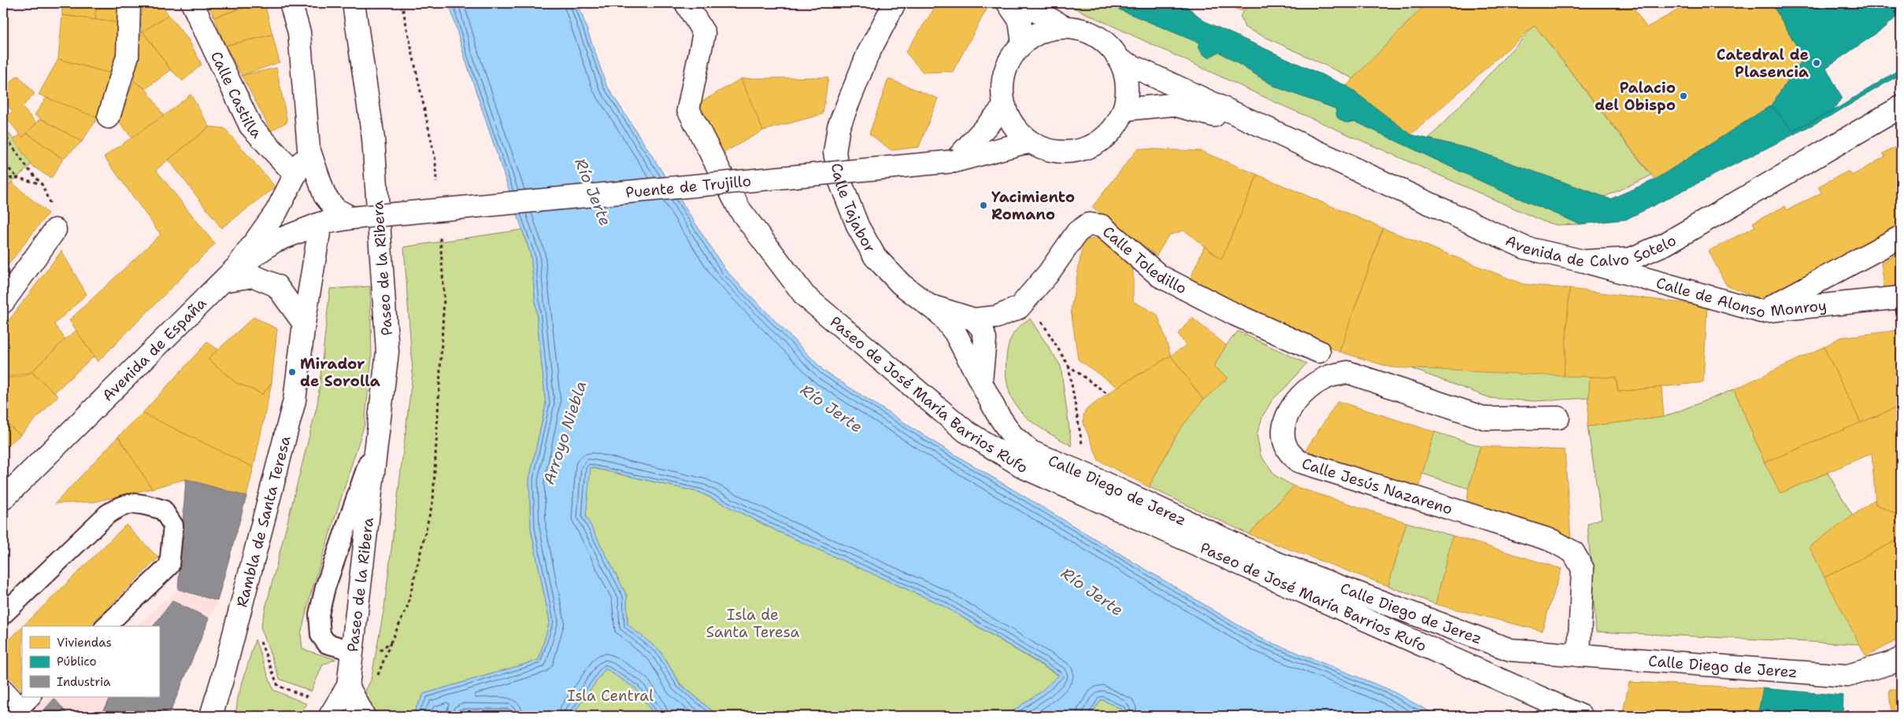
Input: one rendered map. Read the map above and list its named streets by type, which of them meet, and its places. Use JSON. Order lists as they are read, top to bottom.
{
  "streets": {
    "street": [
      "Calle Castilla",
      "Puente de Trujillo",
      "Calle Tajabor",
      "Avenida de Calvo Sotelo",
      "Calle Toledillo",
      "Paseo de la Ribera",
      "Calle de Alonso Monroy",
      "Avenida de España",
      "Paseo de José María Barrios Rufo",
      "Calle Jesús Nazareno",
      "Calle Diego de Jerez",
      "Rambla de Santa Teresa"
    ]
  },
  "crossings": [
    ["Puente de Trujillo", "Avenida de Calvo Sotelo"],
    ["Puente de Trujillo", "Avenida de España"],
    ["Puente de Trujillo", "Rambla de Santa Teresa"],
    ["Calle Tajabor", "Calle Toledillo"],
    ["Calle Tajabor", "Calle Diego de Jerez"],
    ["Avenida de Calvo Sotelo", "Calle de Alonso Monroy"],
    ["Avenida de España", "Rambla de Santa Teresa"],
    ["Calle Jesús Nazareno", "Calle Diego de Jerez"]
  ],
  "water": ["Río Jerte", "Arroyo Niebla"],
  "parks": ["Isla de Santa Teresa", "Isla Central"],
  "places": [
    "Catedral de Plasencia",
    "Palacio del Obispo",
    "Yacimiento Romano",
    "Mirador de Sorolla"
  ],
  "legend": ["Viviendas", "Público", "Industria"]
}
